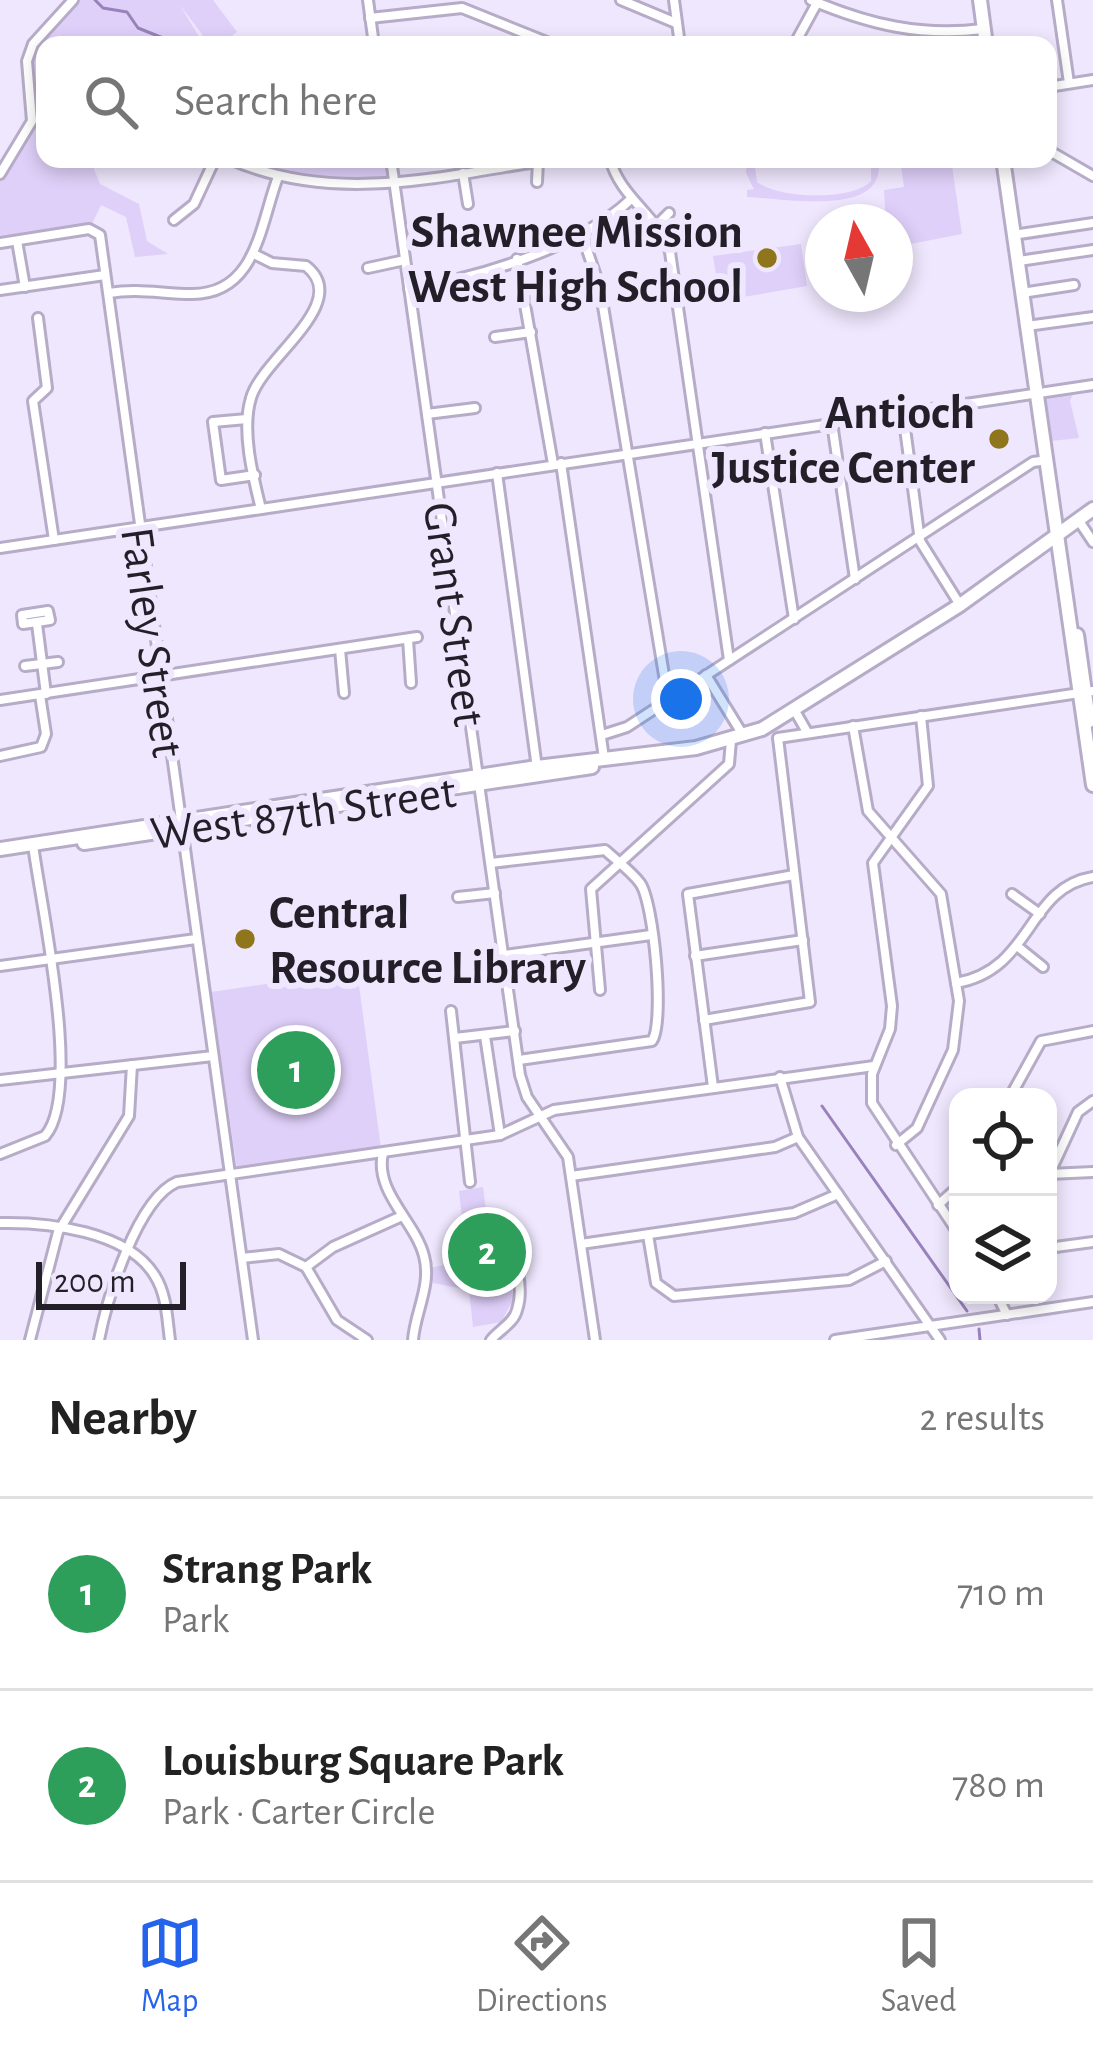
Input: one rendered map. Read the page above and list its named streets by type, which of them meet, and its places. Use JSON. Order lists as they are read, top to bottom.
{
  "streets": {
    "main road": ["West 87th Street"],
    "street": ["Grant Street", "Farley Street"]
  },
  "crossings": [
    ["Grant Street", "West 87th Street"],
    ["Farley Street", "West 87th Street"]
  ],
  "places": ["Shawnee Mission West High School", "Antioch Justice Center", "Central Resource Library"],
  "scale_bar": "200 m",
  "north": "top",
  "page": {
    "search": "Search here",
    "pins": ["1", "2"],
    "scale": "200 m",
    "heading": ["Nearby", "2 results"],
    "list": [
      {
        "mark": "1",
        "name": "Strang Park",
        "note": "Park",
        "value": "710 m"
      },
      {
        "mark": "2",
        "name": "Louisburg Square Park",
        "note": "Park · Carter Circle",
        "value": "780 m"
      }
    ],
    "nav": ["Map", "Directions", "Saved"]
  }
}
